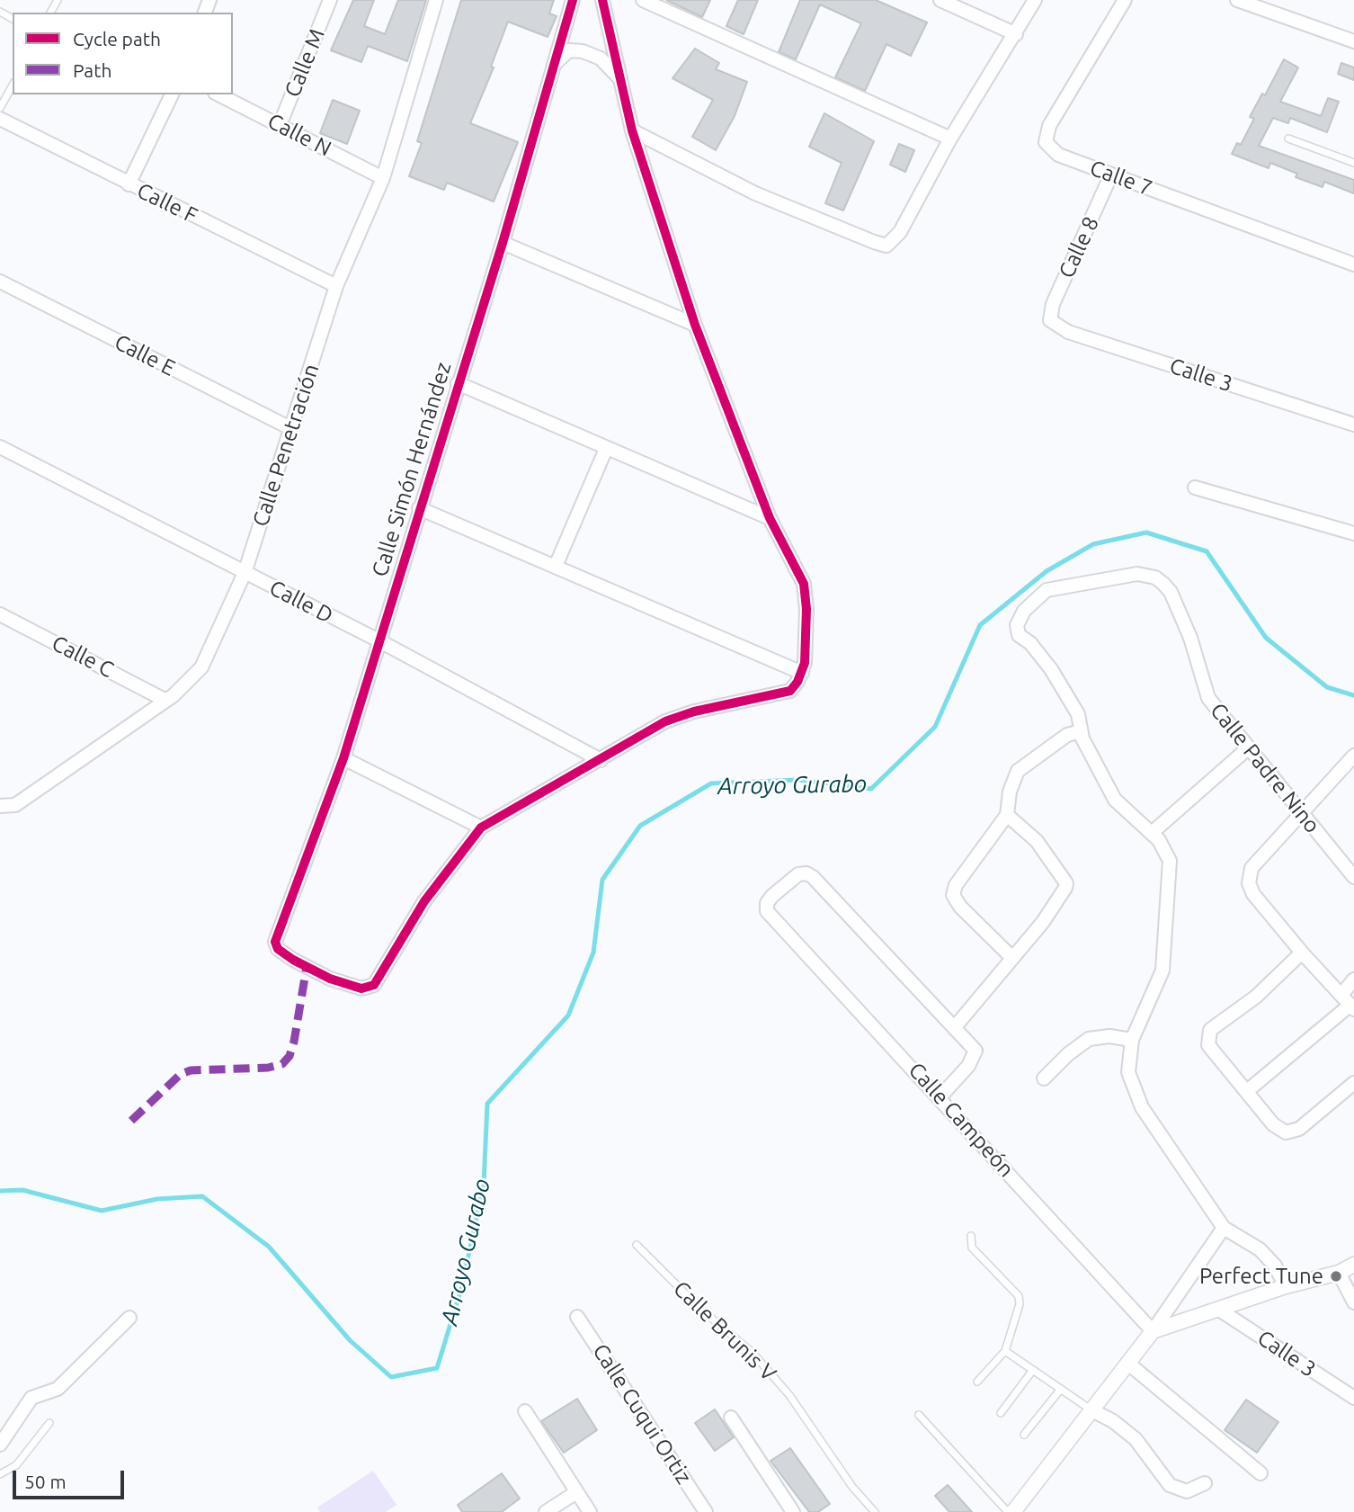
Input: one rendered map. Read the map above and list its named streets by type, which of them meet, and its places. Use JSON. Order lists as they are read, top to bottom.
{
  "streets": {
    "street": [
      "Calle M",
      "Calle N",
      "Calle 7",
      "Calle F",
      "Calle 8",
      "Calle E",
      "Calle 3",
      "Calle Penetración",
      "Calle Simón Hernández",
      "Calle D",
      "Calle C",
      "Calle Padre Nino",
      "Calle Campeón",
      "Calle Cuqui Ortiz"
    ],
    "lane": ["Calle Brunis V"]
  },
  "crossings": [
    ["Calle M", "Calle N"],
    ["Calle N", "Calle Penetración"],
    ["Calle 7", "Calle 8"],
    ["Calle F", "Calle Penetración"],
    ["Calle 8", "Calle 3"],
    ["Calle E", "Calle Penetración"],
    ["Calle Penetración", "Calle D"],
    ["Calle Penetración", "Calle C"],
    ["Calle Simón Hernández", "Calle D"]
  ],
  "water": ["Arroyo Gurabo"],
  "places": ["Perfect Tune"],
  "legend": ["Cycle path", "Path"],
  "scale_bar": "50 m"
}
